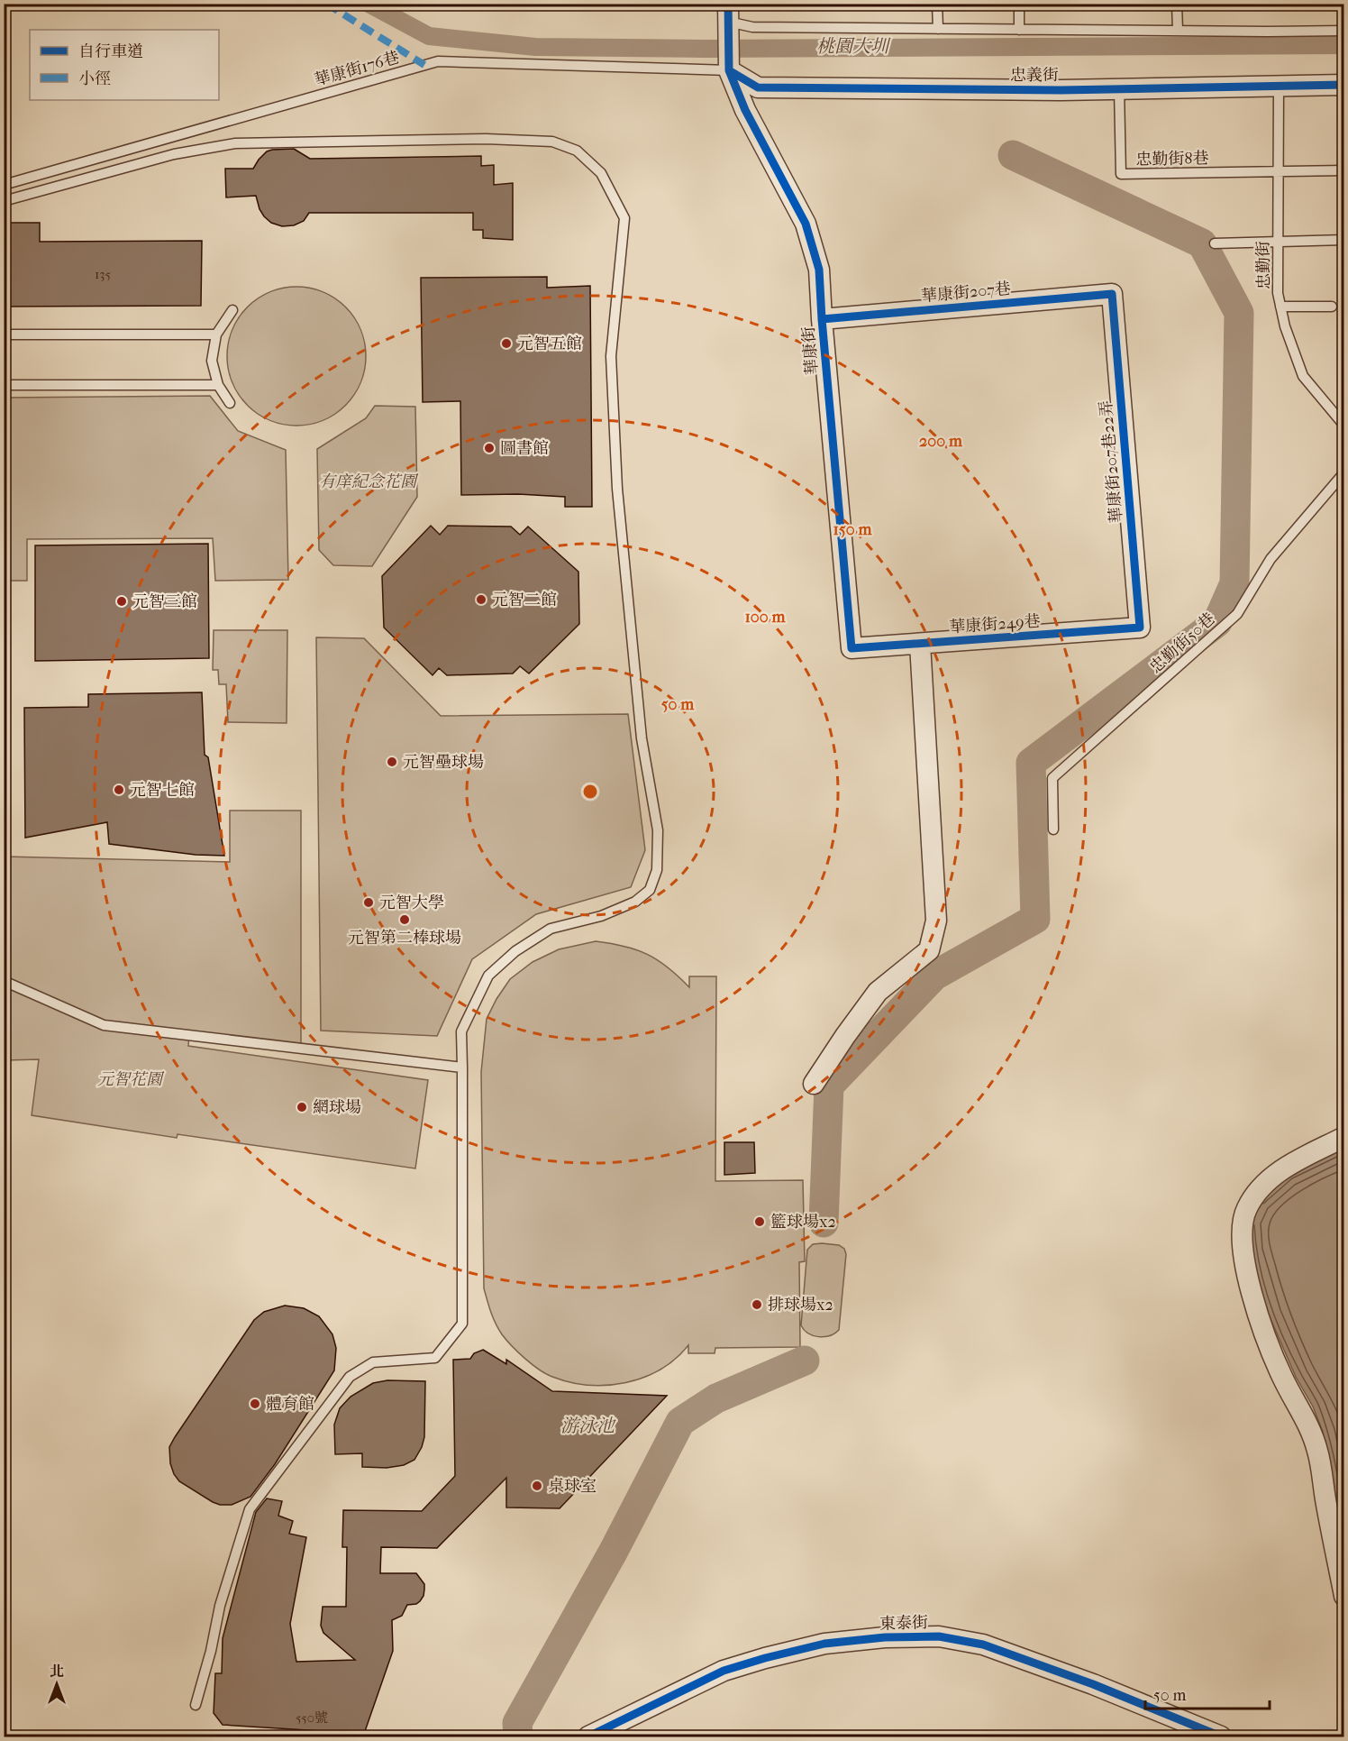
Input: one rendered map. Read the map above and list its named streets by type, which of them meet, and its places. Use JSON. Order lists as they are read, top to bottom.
{
  "streets": {
    "street": [
      "忠義街",
      "華康街207巷",
      "華康街",
      "華康街207巷22弄",
      "華康街249巷",
      "東泰街"
    ],
    "lane": [
      "華康街176巷",
      "忠勤街8巷",
      "忠勤街",
      "忠勤街50巷"
    ]
  },
  "crossings": [
    ["華康街176巷", "忠義街"],
    ["華康街176巷", "華康街"],
    ["忠義街", "忠勤街8巷"],
    ["忠義街", "忠勤街"],
    ["忠義街", "華康街"],
    ["忠勤街8巷", "忠勤街"],
    ["華康街207巷", "華康街"],
    ["華康街207巷", "華康街207巷22弄"],
    ["華康街", "華康街249巷"],
    ["華康街207巷22弄", "華康街249巷"]
  ],
  "water": ["桃園大圳", "游泳池"],
  "parks": ["有庠紀念花園", "元智花園"],
  "places": [
    "元智五館",
    "圖書館",
    "元智二館",
    "元智三館",
    "元智壘球場",
    "元智七館",
    "元智大學",
    "元智第二棒球場",
    "網球場",
    "籃球場x2",
    "排球場x2",
    "體育館",
    "桌球室"
  ],
  "house_numbers": ["135", "550號"],
  "legend": ["自行車道", "小徑"],
  "scale_bar": "50 m",
  "north": "top",
  "rings": [
    "200 m",
    "150 m",
    "100 m",
    "50 m"
  ]
}
